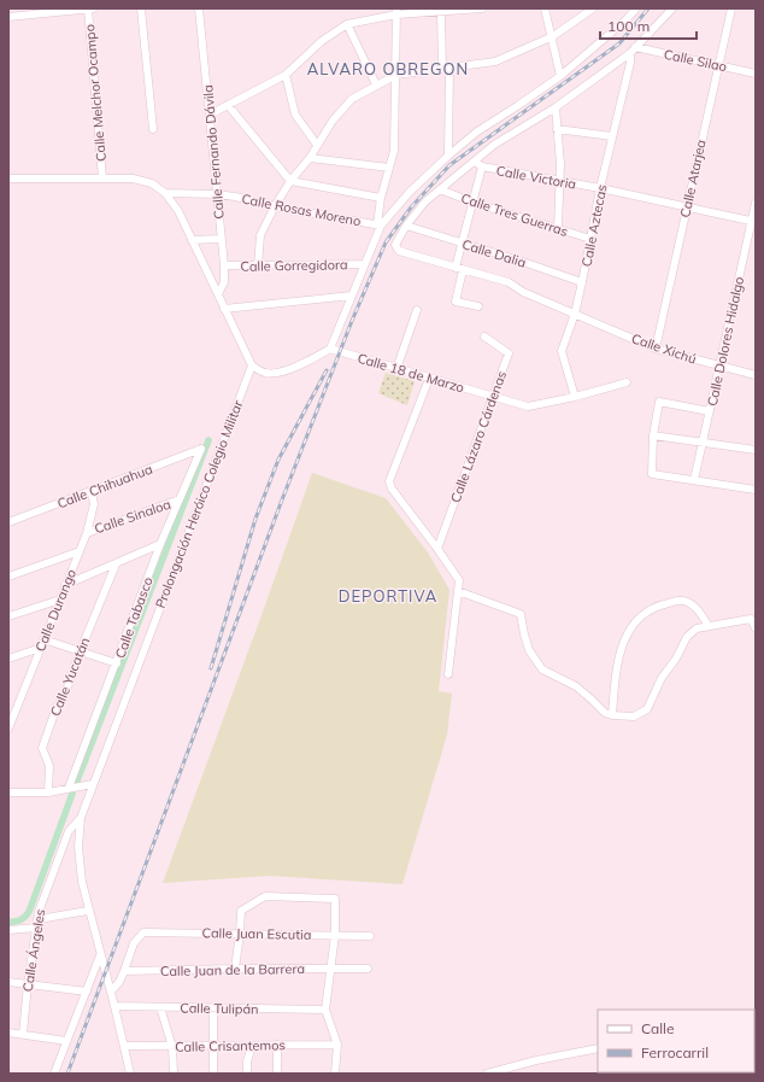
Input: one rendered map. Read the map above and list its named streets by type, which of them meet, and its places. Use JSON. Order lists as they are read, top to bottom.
{
  "streets": {
    "street": [
      "Calle Silao",
      "Calle Melchor Ocampo",
      "Calle Fernando Dávila",
      "Calle Victoria",
      "Calle Atarjea",
      "Calle Rosas Moreno",
      "Calle Tres Guerras",
      "Calle Aztecas",
      "Calle Dalia",
      "Calle Gorregidora",
      "Calle Dolores Hidalgo",
      "Calle Xichú",
      "Calle 18 de Marzo",
      "Calle Lázaro Cárdenas",
      "Calle Chihuahua",
      "Prolongación Heróico Colegio Militar",
      "Calle Sinaloa",
      "Calle Durango",
      "Calle Tabasco",
      "Calle Yucatán",
      "Calle Juan Escutia",
      "Calle Ángeles",
      "Calle Juan de la Barrera",
      "Calle Tulipán",
      "Calle Crisantemos"
    ]
  },
  "crossings": [
    ["Calle Silao", "Calle Atarjea"],
    ["Calle Silao", "Calle Aztecas"],
    ["Calle Fernando Dávila", "Calle Rosas Moreno"],
    ["Calle Fernando Dávila", "Calle Gorregidora"],
    ["Calle Victoria", "Calle Atarjea"],
    ["Calle Victoria", "Calle Aztecas"],
    ["Calle Victoria", "Calle Dolores Hidalgo"],
    ["Calle Atarjea", "Calle Xichú"],
    ["Calle Tres Guerras", "Calle Aztecas"],
    ["Calle Aztecas", "Calle Dalia"],
    ["Calle Aztecas", "Calle Xichú"],
    ["Calle Aztecas", "Calle 18 de Marzo"],
    ["Calle Dalia", "Calle Xichú"],
    ["Calle Dolores Hidalgo", "Calle Xichú"],
    ["Calle 18 de Marzo", "Calle Lázaro Cárdenas"],
    ["Calle Chihuahua", "Calle Durango"],
    ["Calle Chihuahua", "Calle Tabasco"],
    ["Prolongación Heróico Colegio Militar", "Calle Ángeles"],
    ["Prolongación Heróico Colegio Militar", "Calle Tulipán"],
    ["Prolongación Heróico Colegio Militar", "Calle Crisantemos"],
    ["Calle Sinaloa", "Calle Durango"],
    ["Calle Sinaloa", "Calle Tabasco"],
    ["Calle Juan Escutia", "Calle Juan de la Barrera"]
  ],
  "districts": ["ALVARO OBREGON", "DEPORTIVA"],
  "legend": ["Calle", "Ferrocarril"],
  "scale_bar": "100 m"
}
